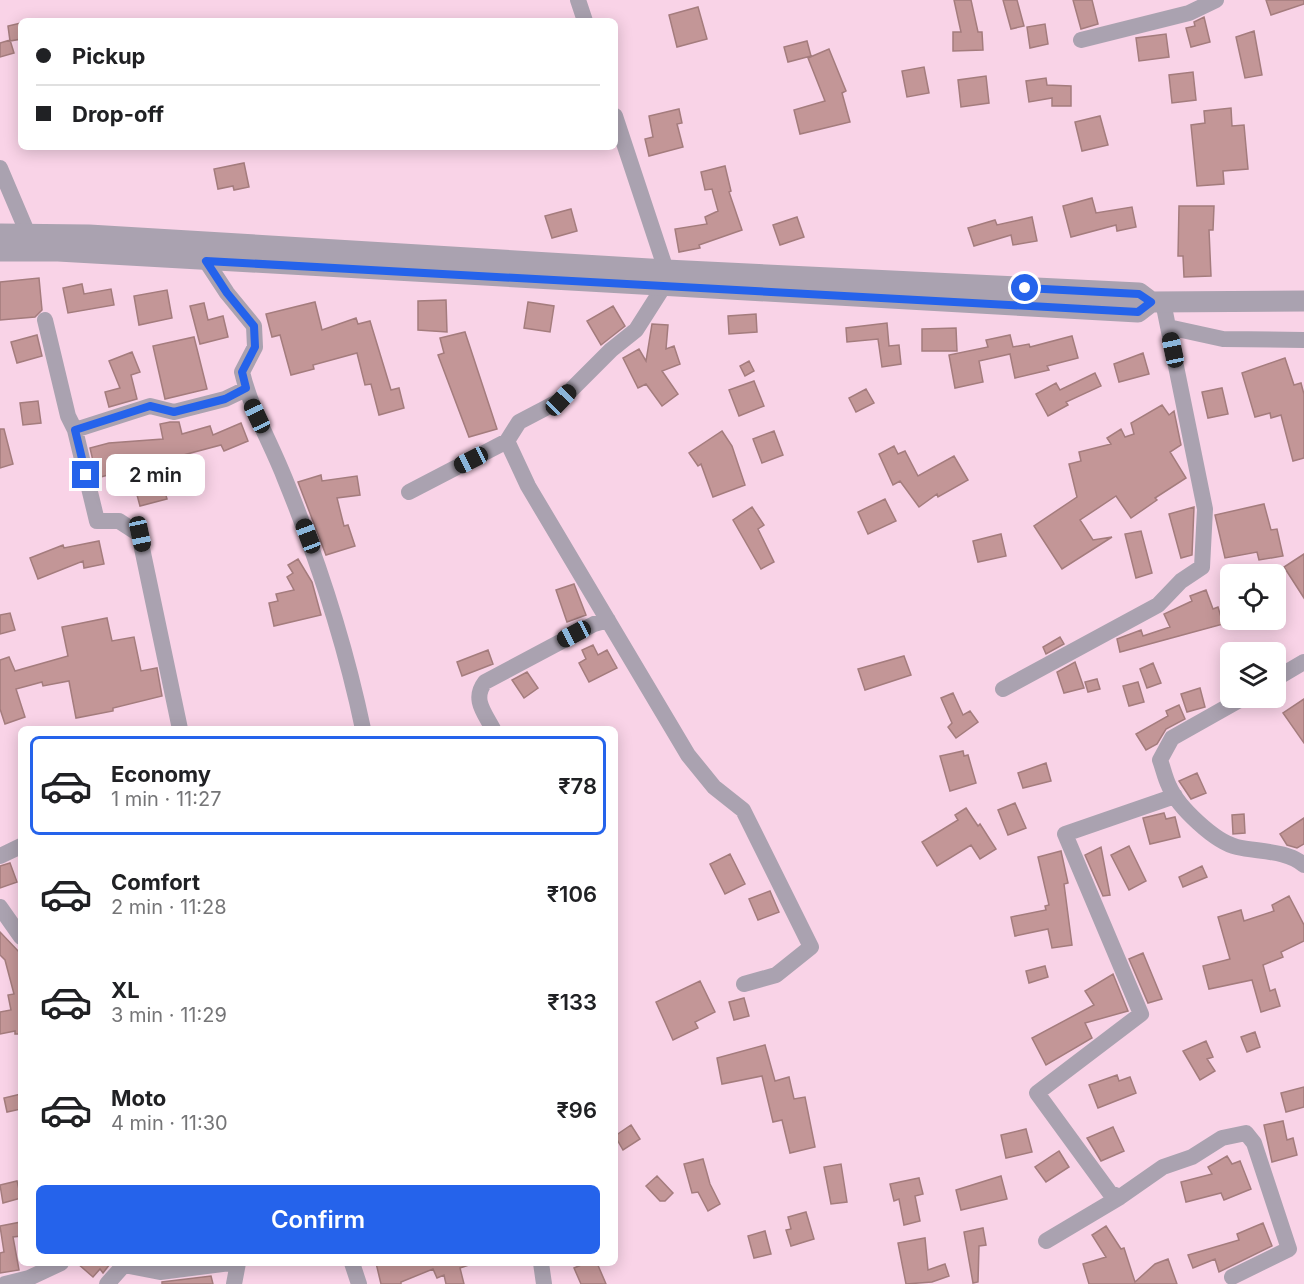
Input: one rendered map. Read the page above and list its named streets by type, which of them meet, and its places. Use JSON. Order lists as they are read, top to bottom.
{
  "page": {
    "banner": ["Pickup", "Drop-off"],
    "bubble": "2 min",
    "list": [
      {
        "name": "Economy",
        "note": "1 min · 11:27",
        "value": "₹78"
      },
      {
        "name": "Comfort",
        "note": "2 min · 11:28",
        "value": "₹106"
      },
      {
        "name": "XL",
        "note": "3 min · 11:29",
        "value": "₹133"
      },
      {
        "name": "Moto",
        "note": "4 min · 11:30",
        "value": "₹96"
      }
    ],
    "buttons": "Confirm"
  }
}
